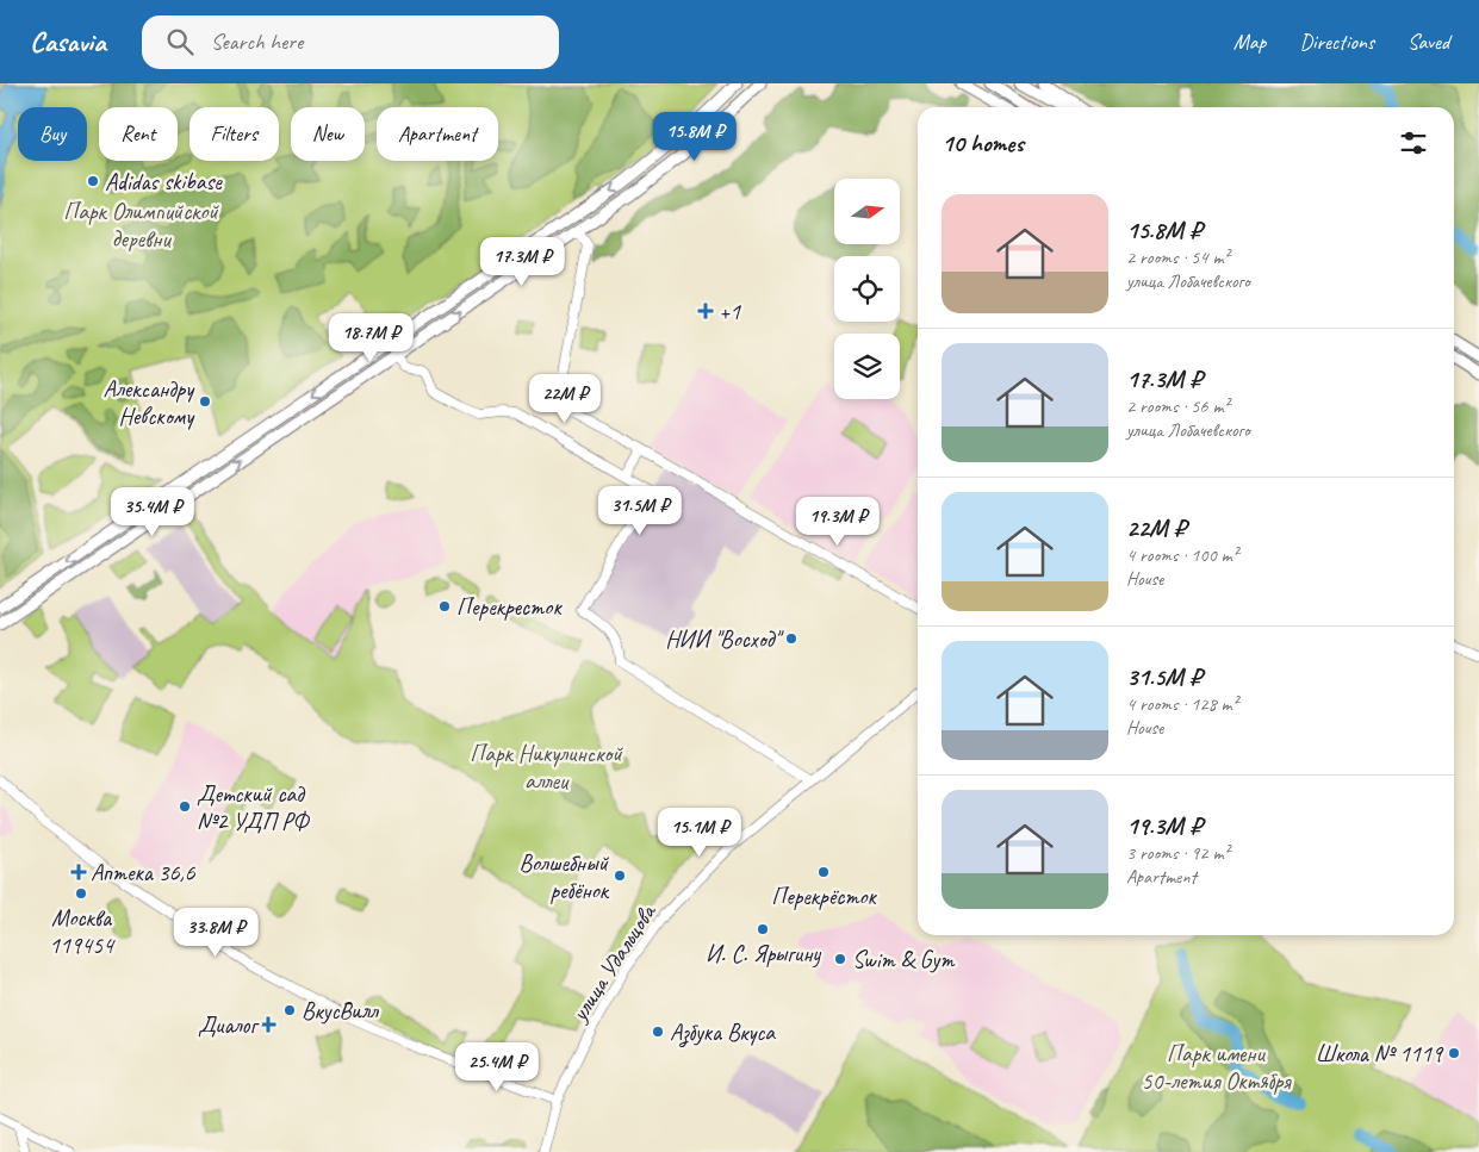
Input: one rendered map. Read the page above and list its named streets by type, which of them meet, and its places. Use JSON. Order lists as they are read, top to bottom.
{
  "streets": {
    "street": ["улица Удальцова"]
  },
  "parks": ["Парк Олимпийской деревни", "Парк Никулинской аллеи", "Парк имени 50-летия Октября"],
  "places": {
    "other": [
      "Adidas skibase",
      "Александру Невскому",
      "Перекресток",
      "НИИ \"Восход\"",
      "Детский сад №2 УДП РФ",
      "Перекрёсток",
      "Волшебный ребёнок",
      "Москва 119454",
      "И. С. Ярыгину",
      "Swim & Gym",
      "ВкусВилл",
      "Азбука Вкуса",
      "Школа № 1119"
    ],
    "health": ["+1", "Аптека 36,6", "Диалог"]
  },
  "north": "right",
  "page": {
    "header": "Casavia",
    "search": "Search here",
    "nav": ["Map", "Directions", "Saved"],
    "chip": [
      "Buy",
      "Rent",
      "Filters",
      "New",
      "Apartment"
    ],
    "heading": "10 homes",
    "price": [
      "15.8M ₽",
      "17.3M ₽",
      "18.7M ₽",
      "22M ₽",
      "31.5M ₽",
      "35.4M ₽",
      "19.3M ₽",
      "15.1M ₽",
      "33.8M ₽",
      "25.4M ₽"
    ],
    "list": [
      {
        "name": "15.8M ₽",
        "note": "2 rooms · 54 m² · улица Лобачевского"
      },
      {
        "name": "17.3M ₽",
        "note": "2 rooms · 56 m² · улица Лобачевского"
      },
      {
        "name": "22M ₽",
        "note": "4 rooms · 100 m² · House"
      },
      {
        "name": "31.5M ₽",
        "note": "4 rooms · 128 m² · House"
      },
      {
        "name": "19.3M ₽",
        "note": "3 rooms · 92 m² · Apartment"
      }
    ]
  }
}
